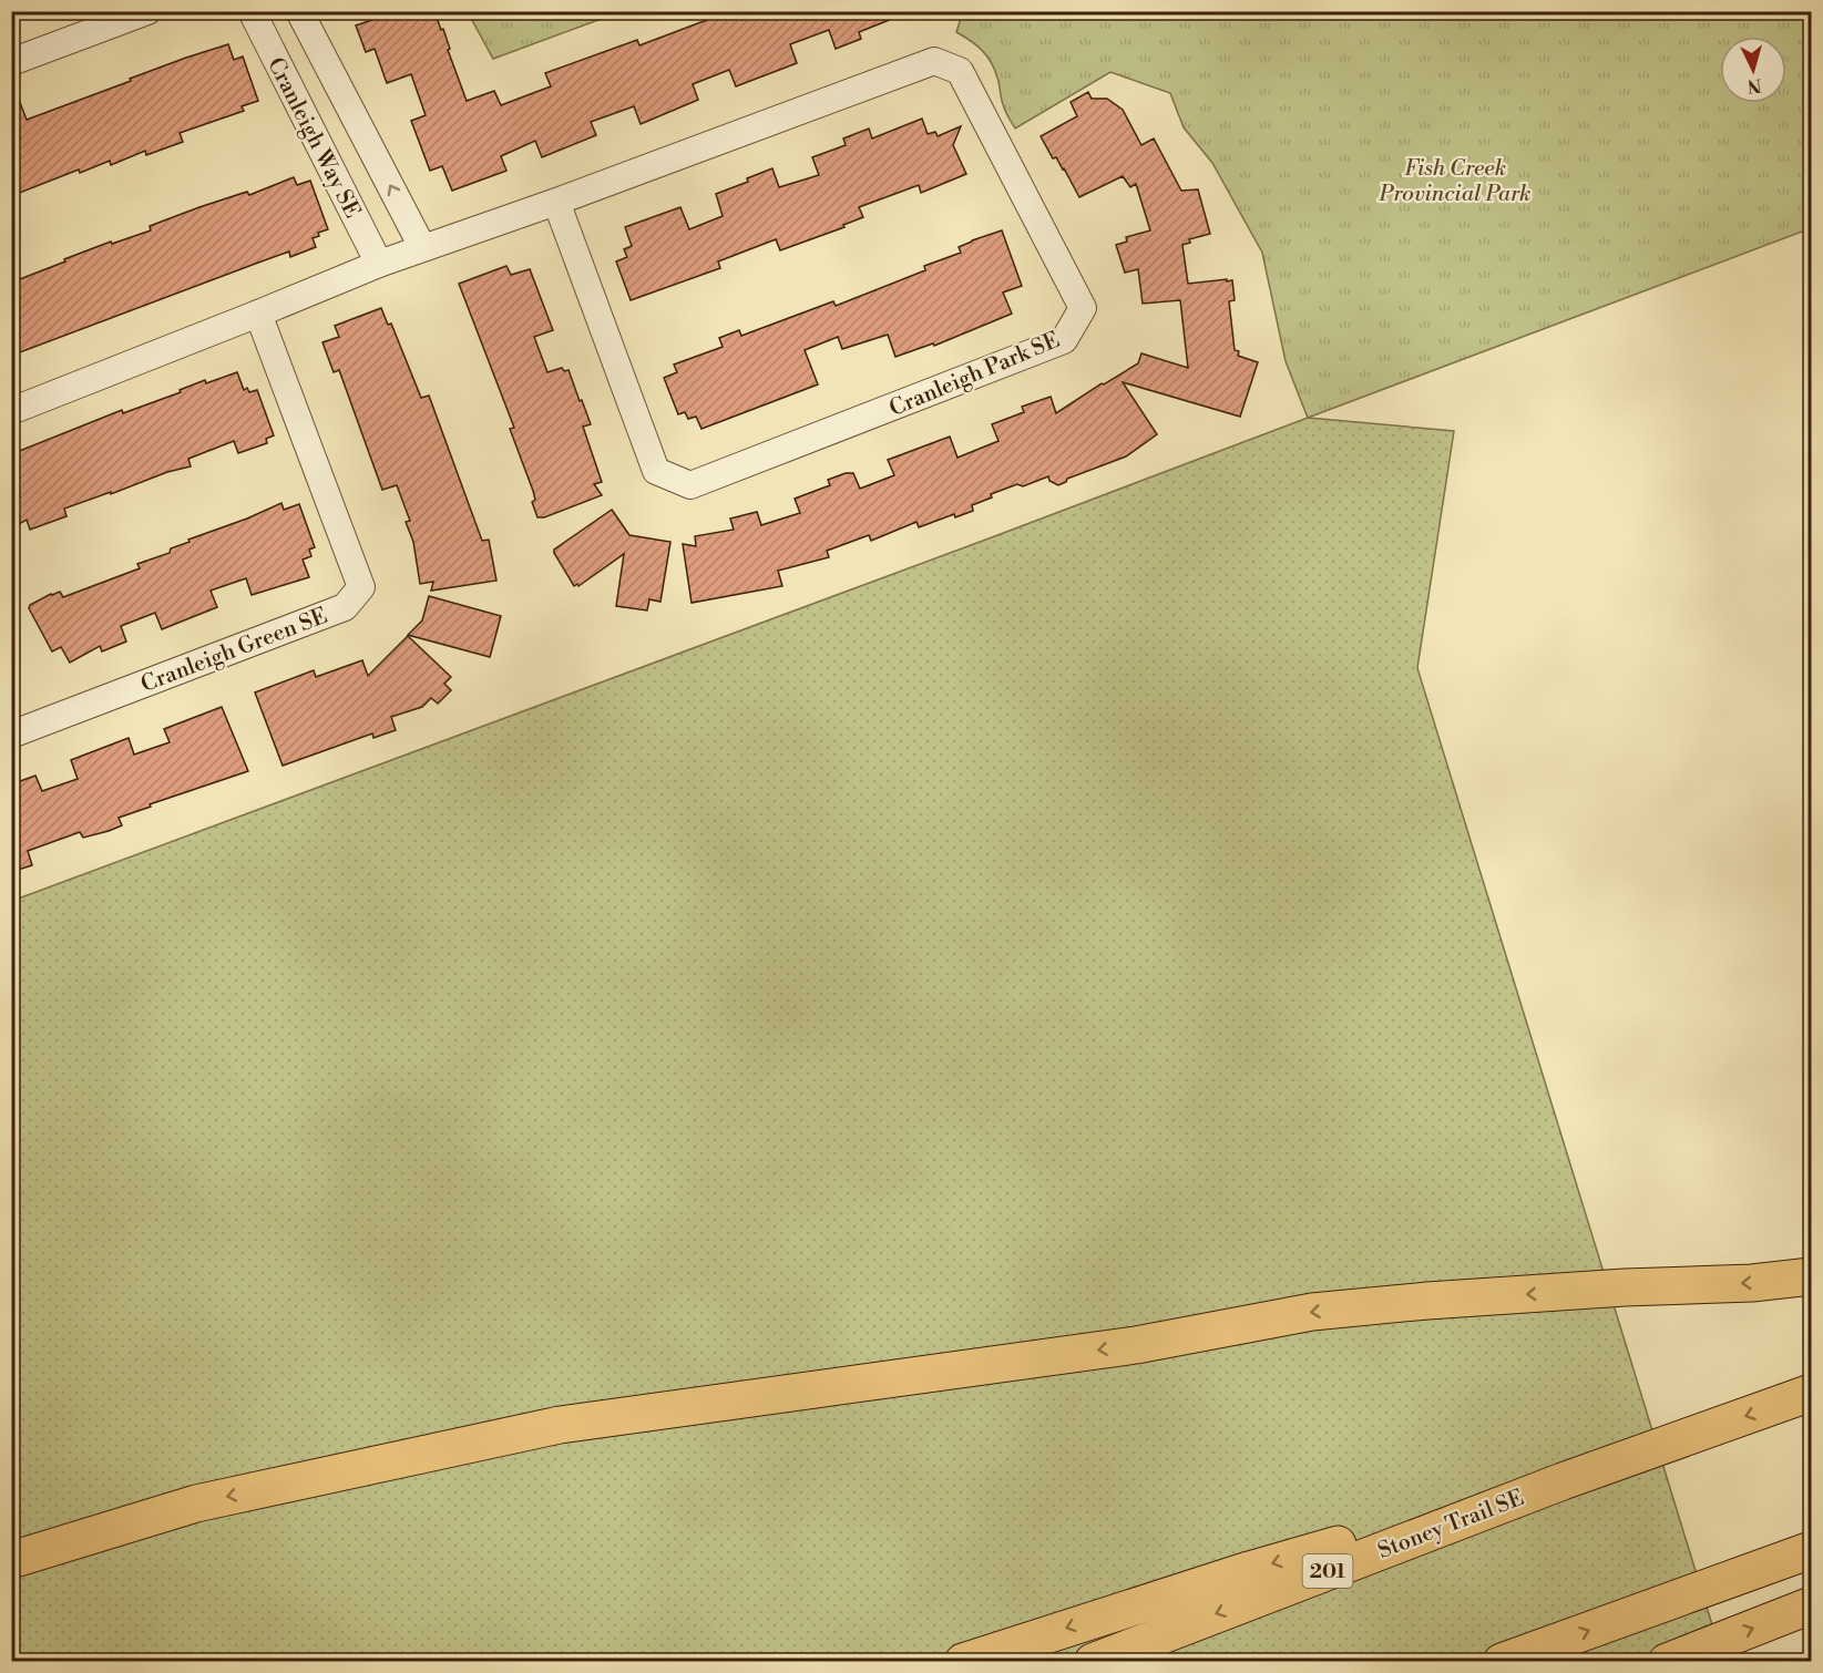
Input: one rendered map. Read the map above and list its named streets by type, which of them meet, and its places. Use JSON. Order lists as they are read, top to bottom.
{
  "streets": {
    "highway": ["Stoney Trail SE", "201"],
    "street": ["Cranleigh Way SE", "Cranleigh Park SE", "Cranleigh Green SE"]
  },
  "crossings": [
    ["Cranleigh Way SE", "Cranleigh Park SE"]
  ],
  "parks": ["Fish Creek Provincial Park"],
  "north": "bottom"
}
